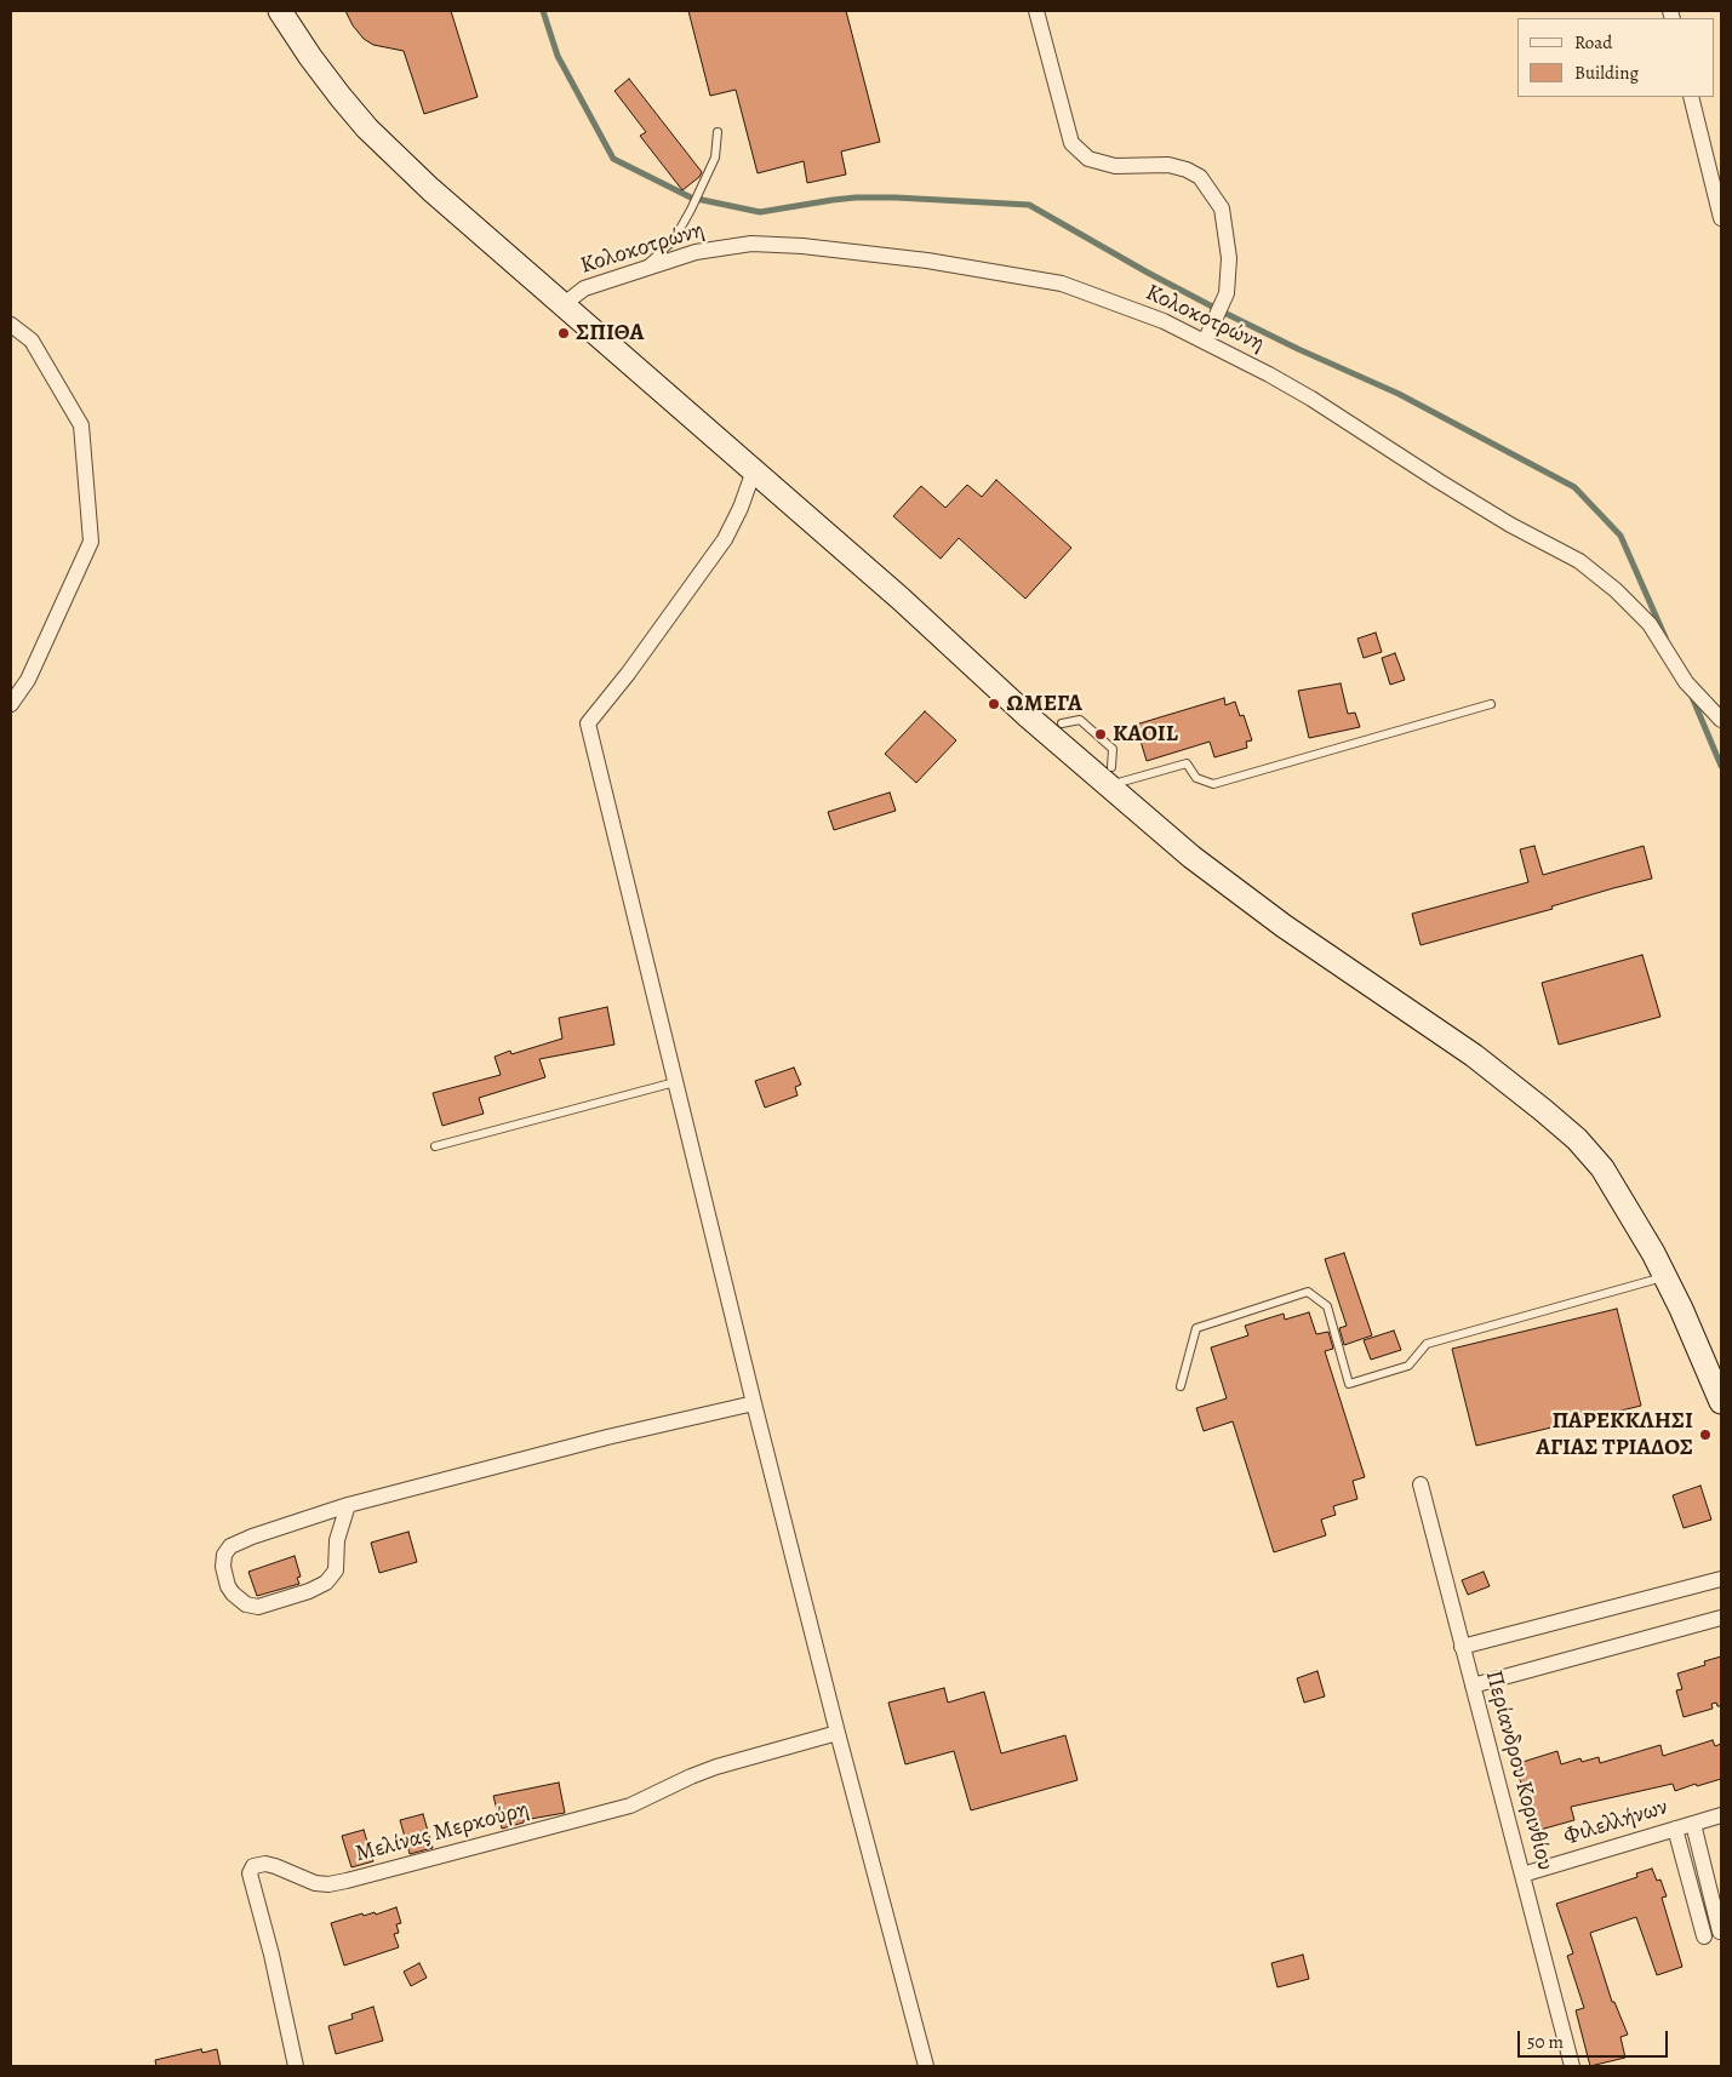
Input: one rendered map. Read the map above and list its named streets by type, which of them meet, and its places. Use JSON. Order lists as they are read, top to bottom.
{
  "streets": {
    "street": [
      "Κολοκοτρώνη",
      "Περίανδρου Κορινθίου",
      "Φιλελλήνων",
      "Μελίνας Μερκούρη"
    ]
  },
  "crossings": [
    ["Περίανδρου Κορινθίου", "Φιλελλήνων"]
  ],
  "places": [
    "ΣΠΙΘΑ",
    "ΩΜΕΓΑ",
    "KAOIL",
    "ΠΑΡΕΚΚΛΗΣΙ ΑΓΙΑΣ ΤΡΙΑΔΟΣ"
  ],
  "legend": ["Road", "Building"],
  "scale_bar": "50 m"
}
